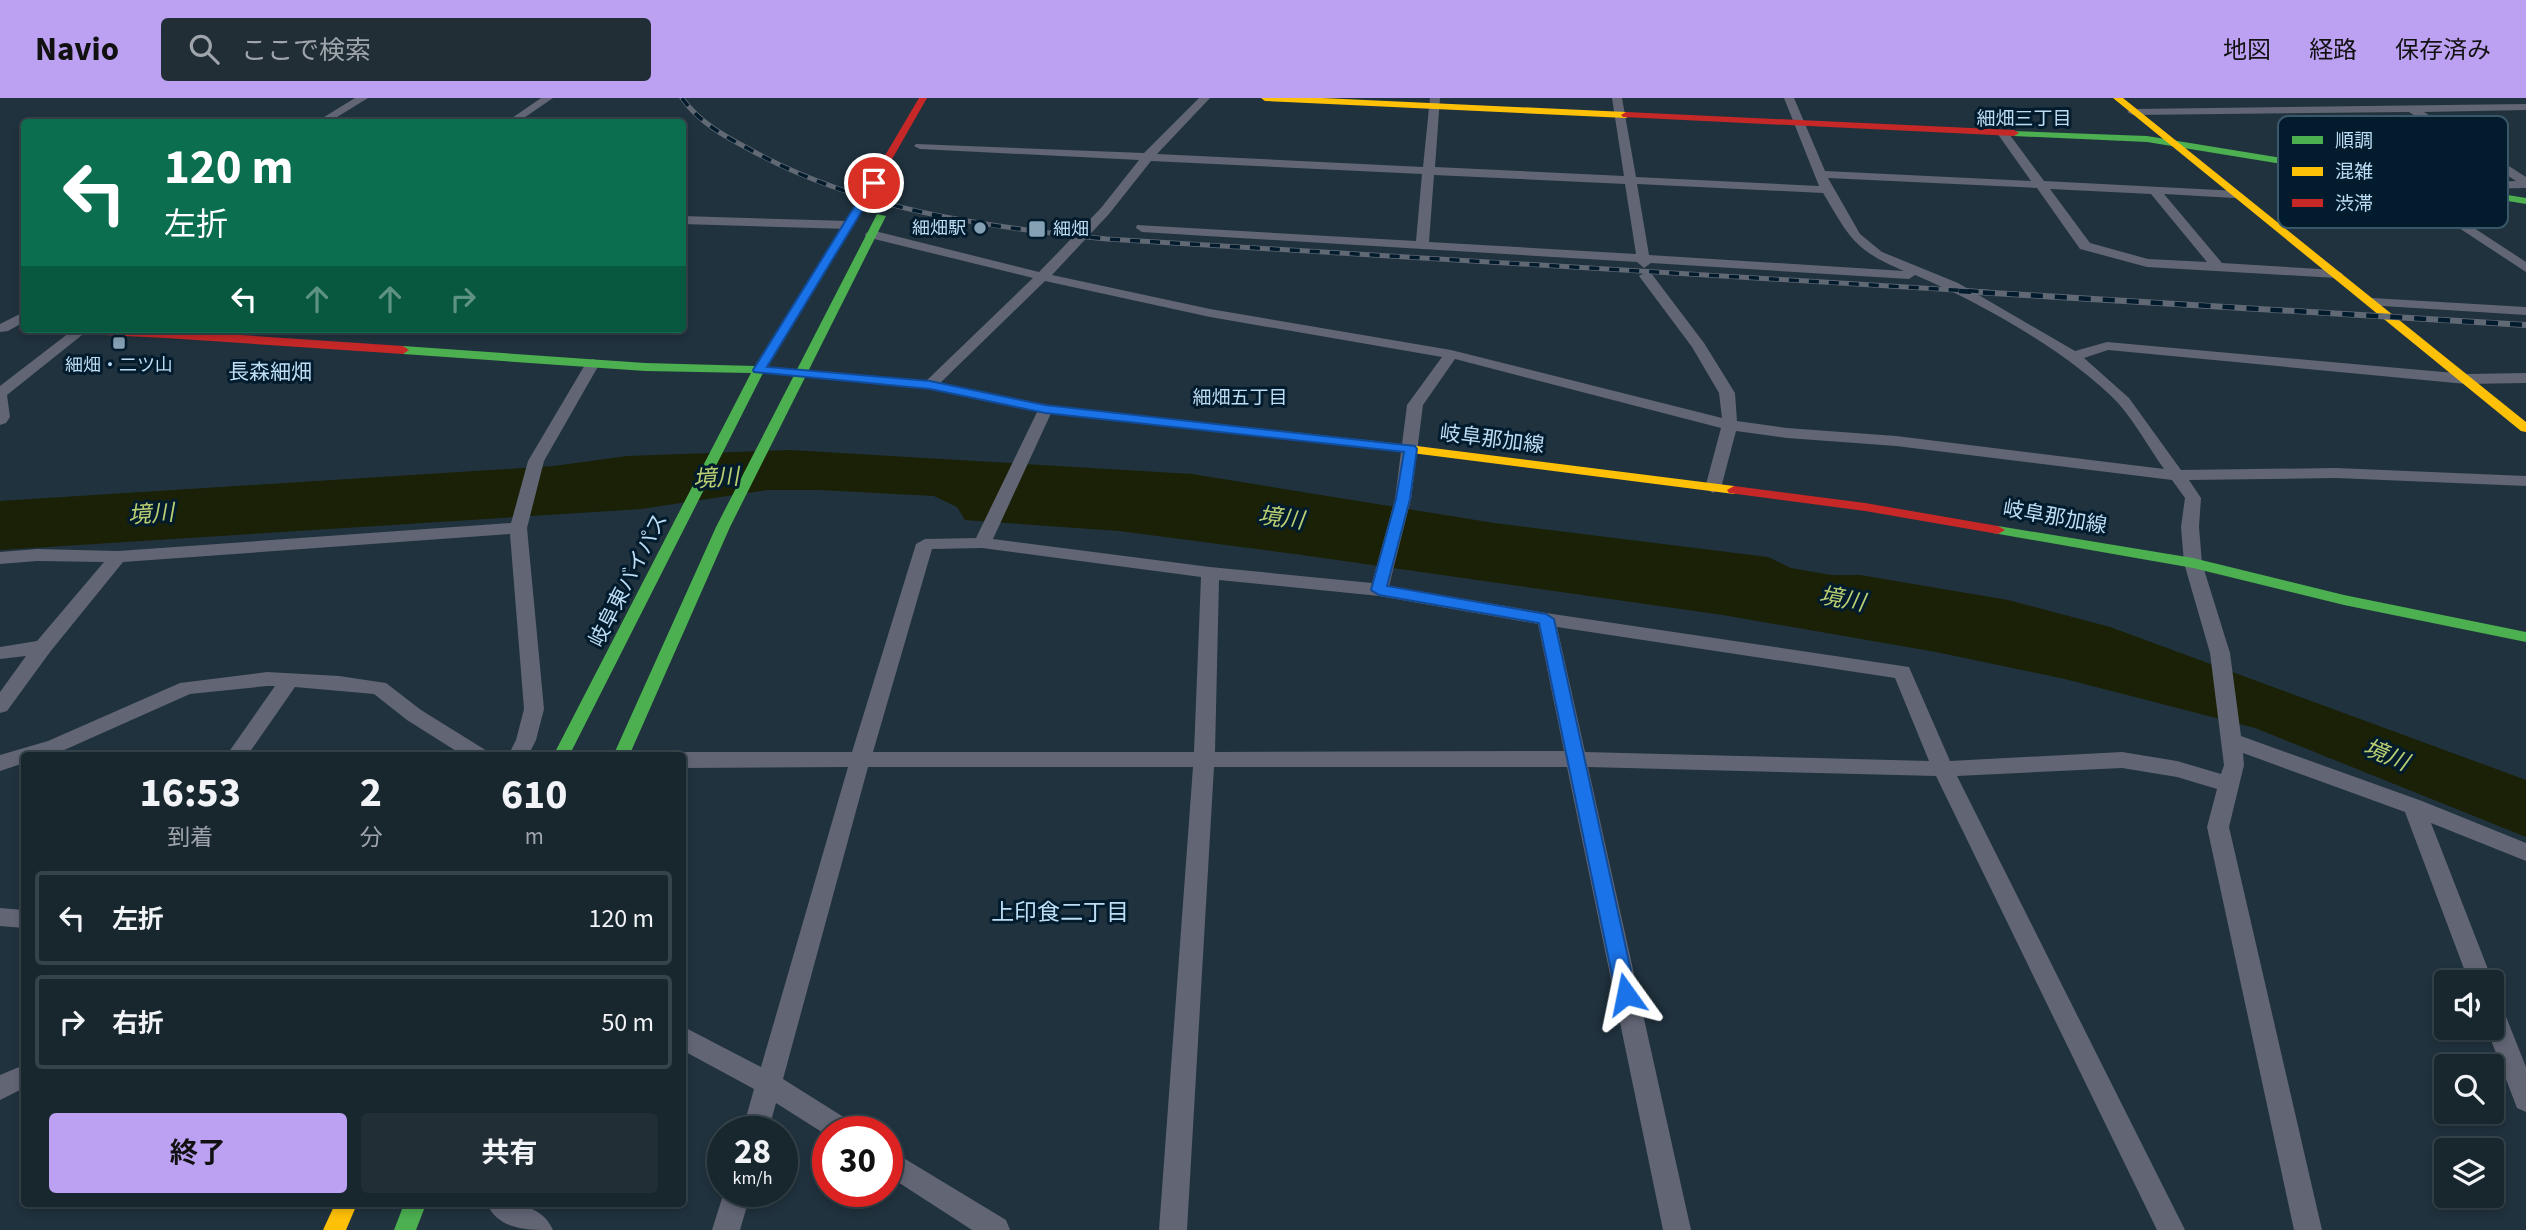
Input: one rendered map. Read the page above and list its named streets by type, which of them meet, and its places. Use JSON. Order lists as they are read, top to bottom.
{
  "streets": {
    "main road": ["岐阜那加線", "岐阜東バイパス"]
  },
  "crossings": [
    ["岐阜那加線", "岐阜東バイパス"]
  ],
  "districts": [
    "細畑三丁目",
    "長森細畑",
    "細畑五丁目",
    "上印食二丁目"
  ],
  "water": ["境川"],
  "places": {
    "other": ["細畑駅"],
    "transit": ["細畑", "細畑・二ツ山"]
  },
  "legend": ["順調", "混雑", "渋滞"],
  "page": {
    "header": "Navio",
    "search": "ここで検索",
    "nav": ["地図", "経路", "保存済み"],
    "turn": ["120 m", "左折"],
    "eta": [
      "16:53",
      "到着",
      "2",
      "分",
      "610",
      "m"
    ],
    "list": [
      {
        "name": "左折",
        "value": "120 m"
      },
      {
        "name": "右折",
        "value": "50 m"
      }
    ],
    "buttons": ["終了", "共有"],
    "speed": "28 km/h",
    "limit": "30"
  }
}
